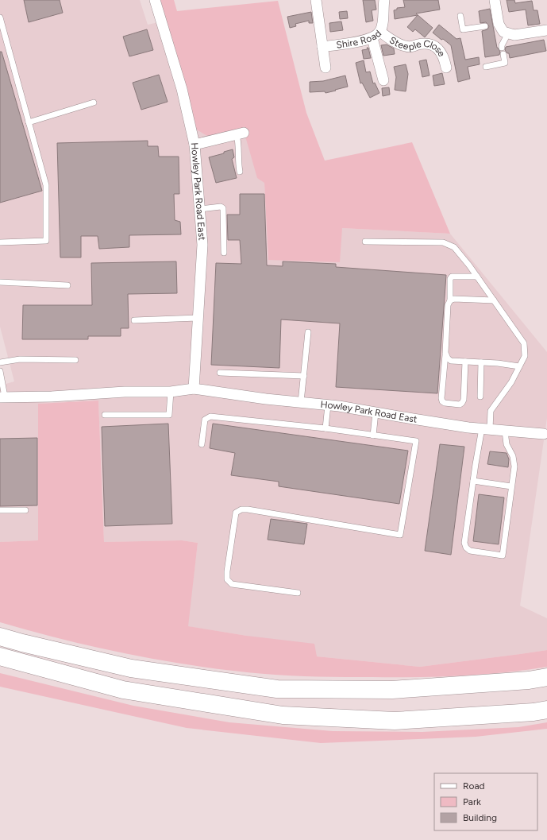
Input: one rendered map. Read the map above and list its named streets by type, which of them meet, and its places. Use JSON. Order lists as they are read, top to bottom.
{
  "streets": {
    "street": ["Shire Road", "Steeple Close", "Howley Park Road East"]
  },
  "crossings": [
    ["Shire Road", "Steeple Close"]
  ],
  "legend": ["Road", "Park", "Building"]
}
